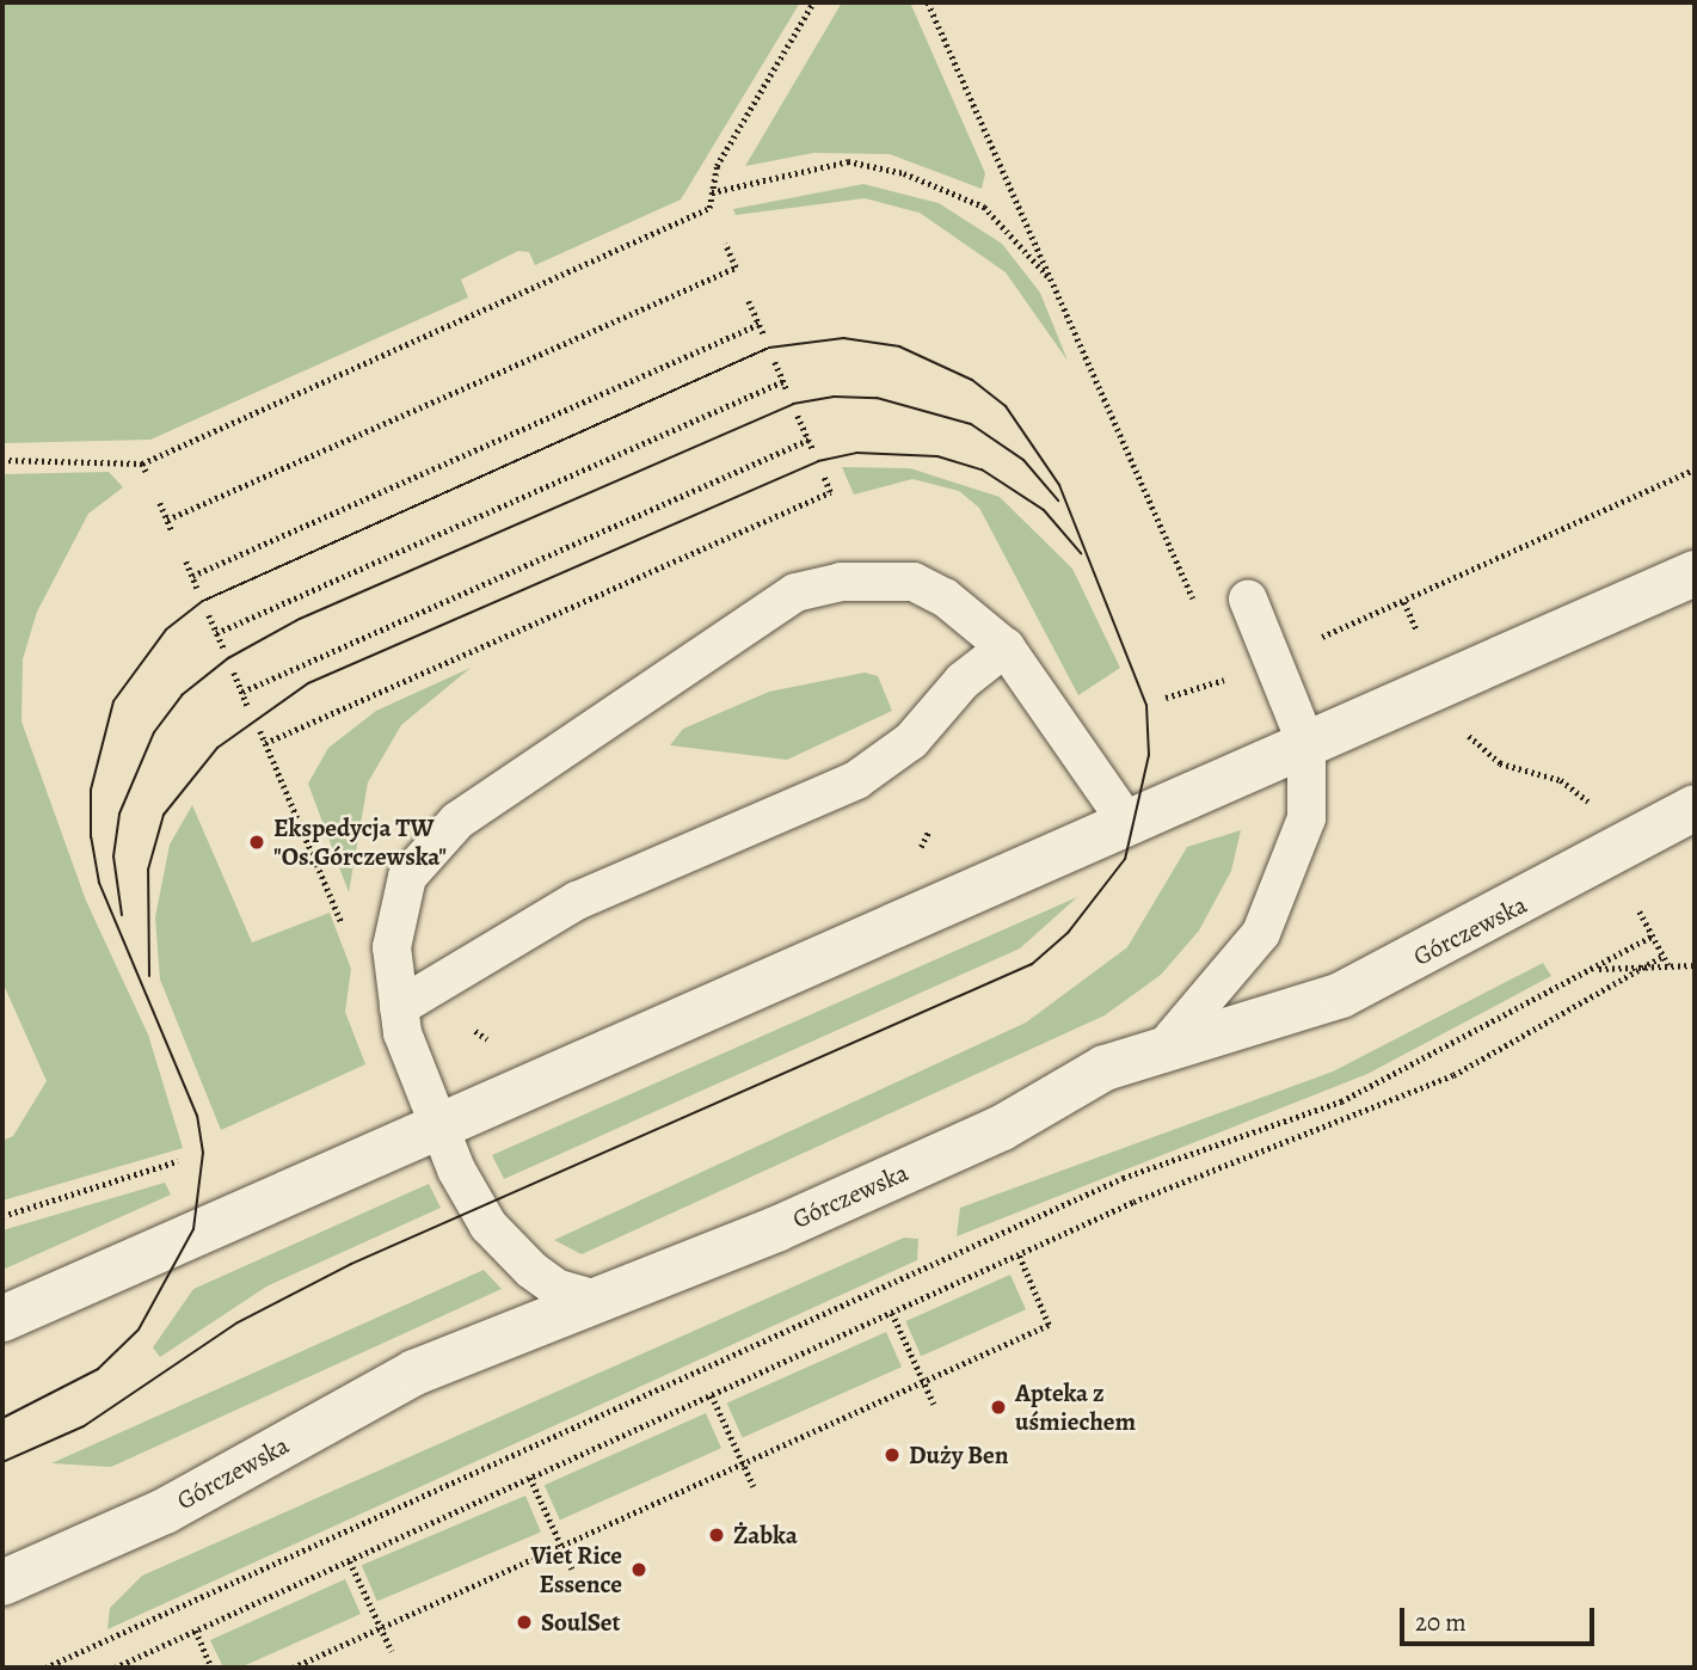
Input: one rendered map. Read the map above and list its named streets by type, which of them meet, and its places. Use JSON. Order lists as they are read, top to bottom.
{
  "streets": {
    "main road": ["Górczewska"]
  },
  "places": [
    "Ekspedycja TW \"Os.Górczewska\"",
    "Apteka z uśmiechem",
    "Duży Ben",
    "Żabka",
    "Viet Rice Essence",
    "SoulSet"
  ],
  "scale_bar": "20 m"
}
